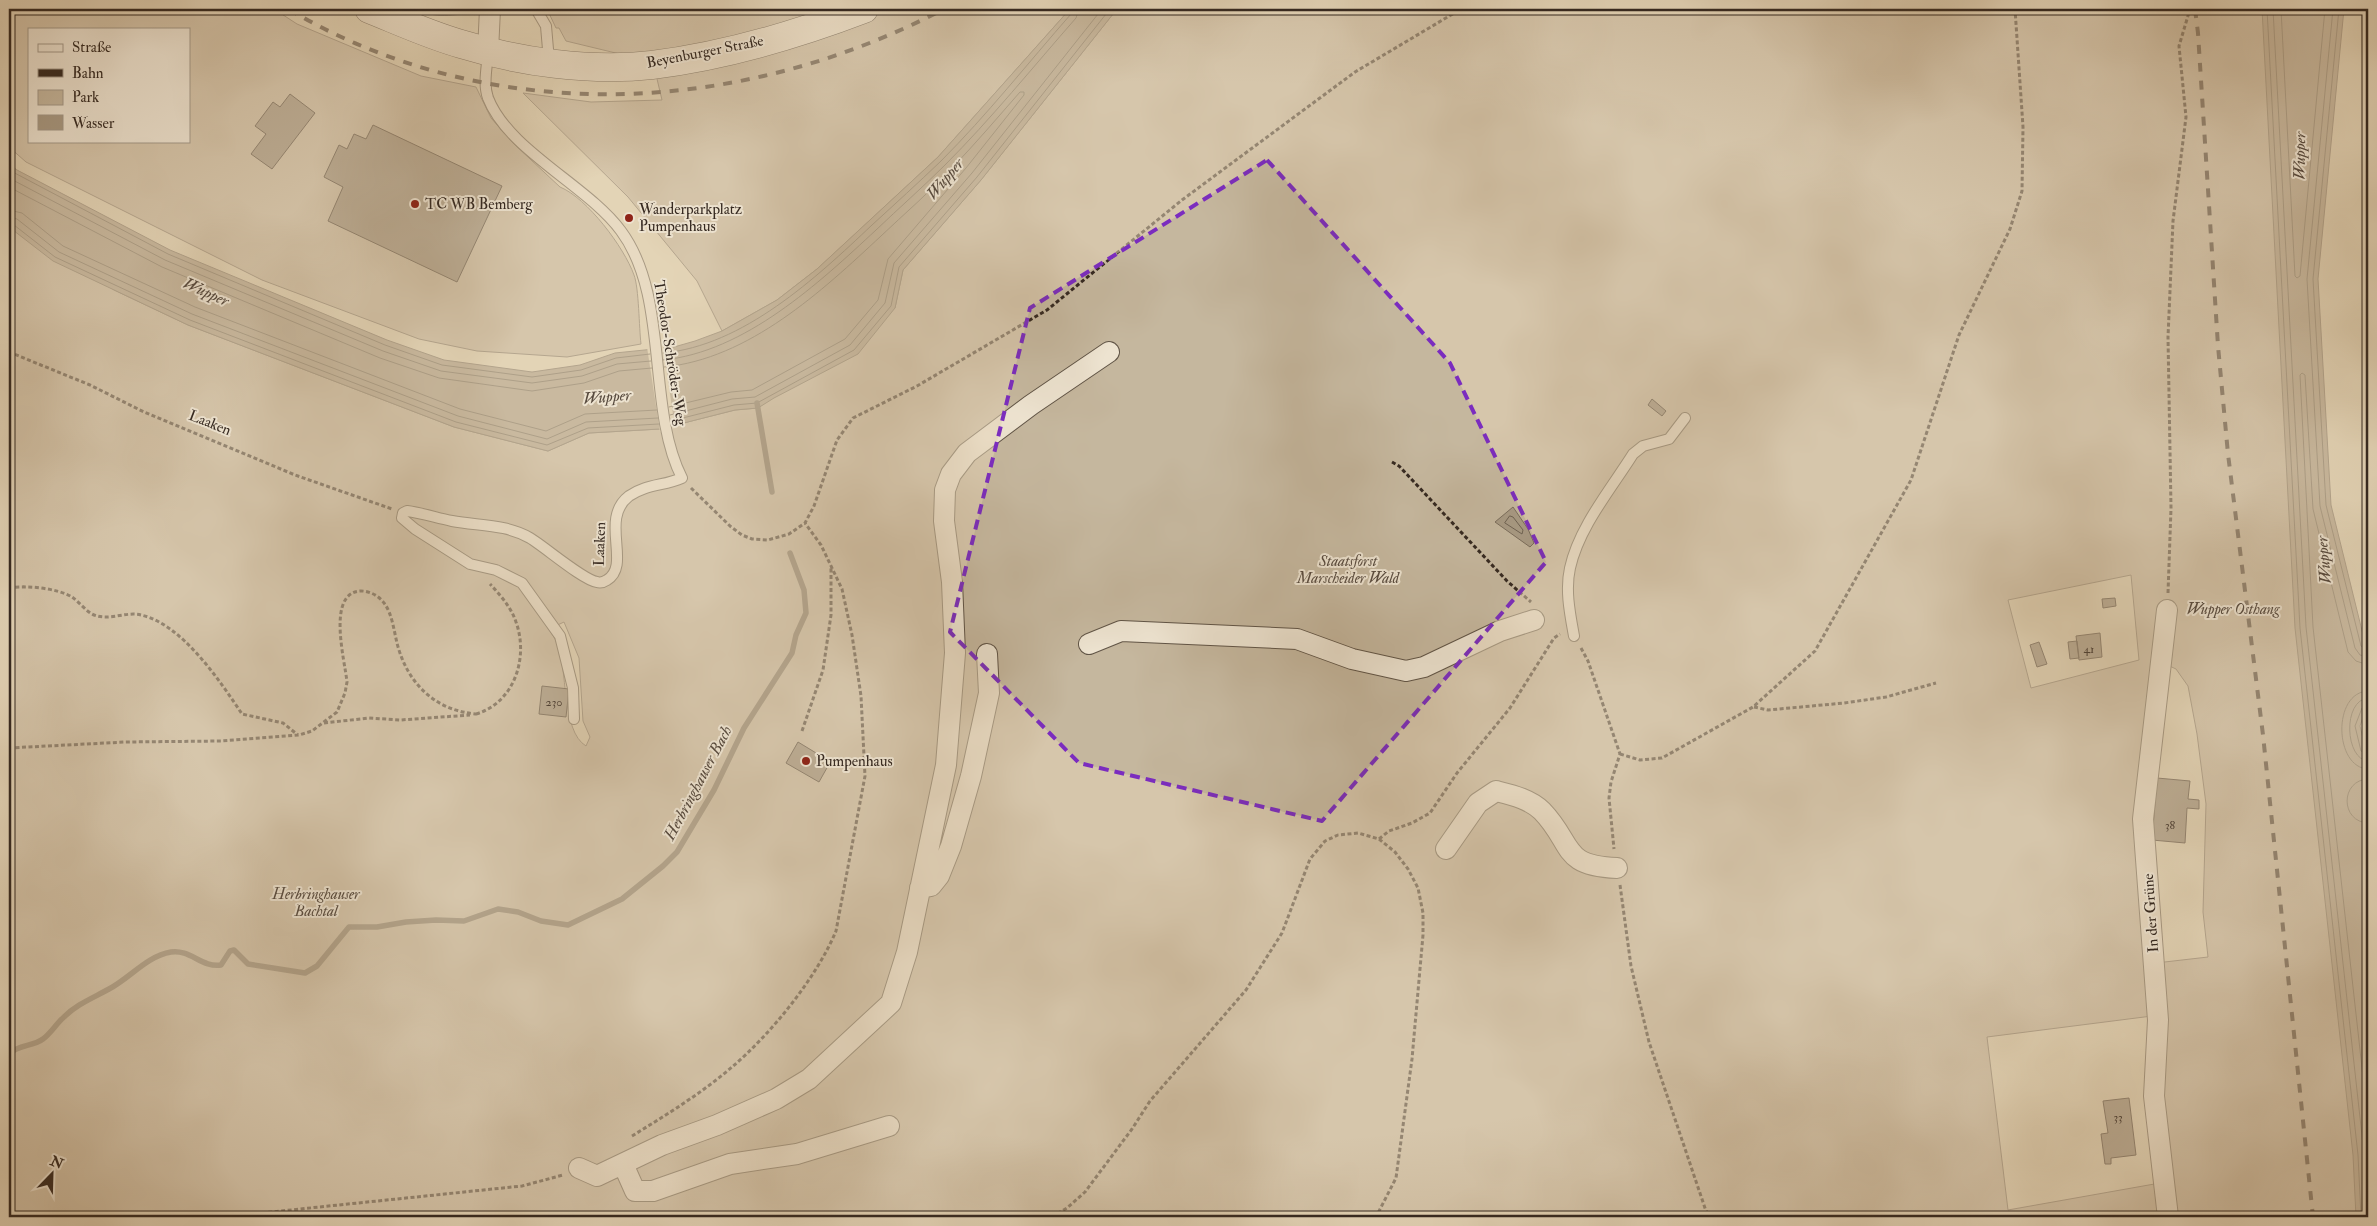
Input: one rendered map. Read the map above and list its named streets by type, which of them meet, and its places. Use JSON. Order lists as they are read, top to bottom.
{
  "streets": {
    "main road": ["Beyenburger Straße"],
    "street": ["In der Grüne"],
    "lane": ["Theodor-Schröder-Weg", "Laaken"]
  },
  "crossings": [
    ["Beyenburger Straße", "Theodor-Schröder-Weg"],
    ["Theodor-Schröder-Weg", "Laaken"]
  ],
  "water": ["Wupper", "Herbringhauser Bach"],
  "parks": ["Staatsforst Marscheider Wald", "Wupper Osthang", "Herbringhauser Bachtal"],
  "places": ["TC WB Bemberg", "Wanderparkplatz Pumpenhaus", "Pumpenhaus"],
  "house_numbers": [
    "41",
    "230",
    "38",
    "33"
  ],
  "legend": [
    "Straße",
    "Bahn",
    "Park",
    "Wasser"
  ],
  "north": "top right"
}
